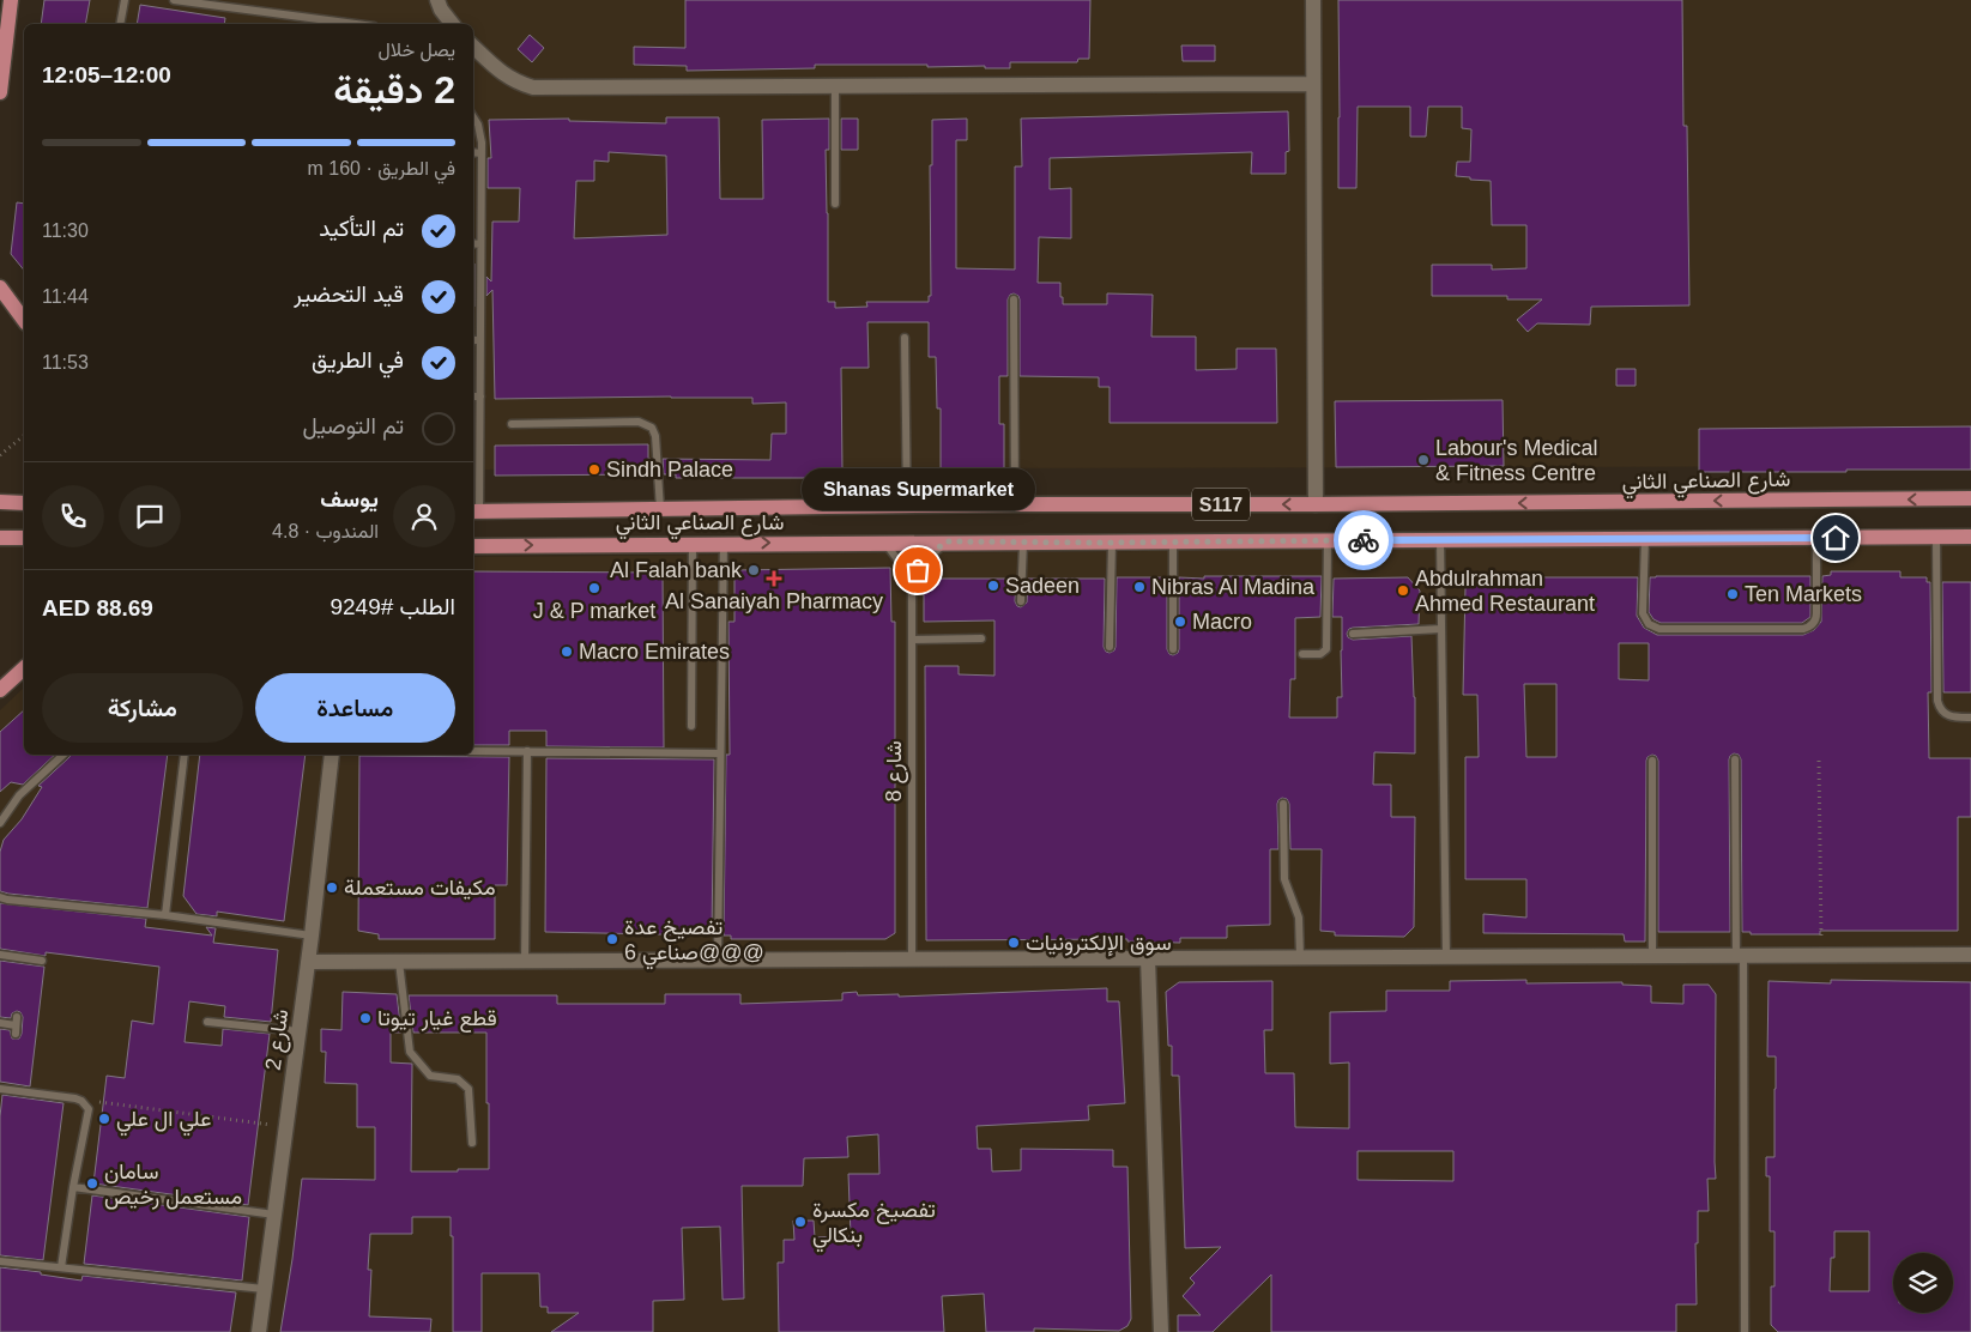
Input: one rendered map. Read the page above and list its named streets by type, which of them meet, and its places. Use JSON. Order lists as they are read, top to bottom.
{
  "streets": {
    "main road": ["شارع الصناعي الثاني", "S117"],
    "street": ["شارع 2"],
    "lane": ["شارع 8"]
  },
  "places": {
    "other": [
      "Labour's Medical & Fitness Centre",
      "Sindh Palace",
      "Al Falah bank",
      "Shanas Supermarket",
      "Sadeen",
      "Nibras Al Madina",
      "J & P market",
      "Abdulrahman Ahmed Restaurant",
      "Ten Markets",
      "Macro",
      "Macro Emirates",
      "مكيفات مستعملة",
      "تفصيخ عدة صناعي 6@@@",
      "سوق الإلكترونيات",
      "قطع غيار تيوتا",
      "علي ال علي",
      "سامان مستعمل رخيص",
      "تفصيخ مكسرة بنكالي"
    ],
    "health": ["Al Sanaiyah Pharmacy"]
  },
  "page": {
    "heading": ["2 دقيقة", "يصل خلال", "12:00–12:05"],
    "panel": [
      "يوسف",
      "المندوب · 4.8",
      "الطلب #9249",
      "AED 88.69"
    ],
    "bar": "في الطريق · 160 m",
    "list": [
      ["تم التأكيد", "11:30"],
      ["قيد التحضير", "11:44"],
      ["في الطريق", "11:53"],
      "تم التوصيل"
    ],
    "bubble": "Shanas Supermarket",
    "buttons": ["مساعدة", "مشاركة"]
  }
}
